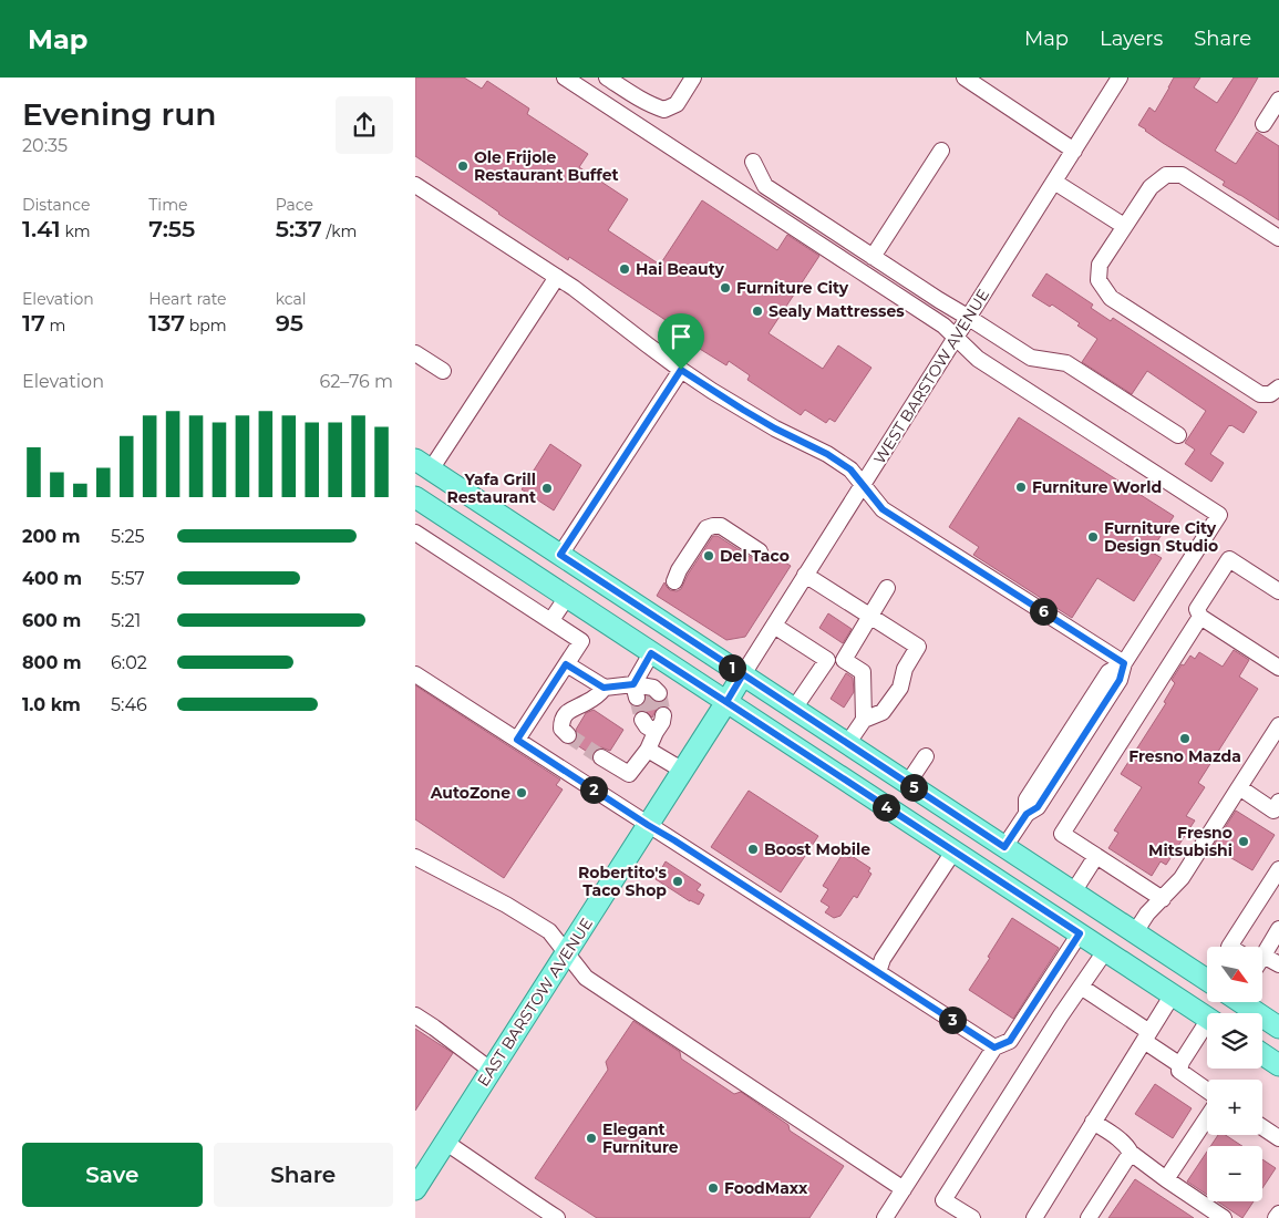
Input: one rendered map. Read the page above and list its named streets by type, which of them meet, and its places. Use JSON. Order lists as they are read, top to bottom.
{
  "streets": {
    "main road": ["EAST BARSTOW AVENUE"],
    "street": ["WEST BARSTOW AVENUE"]
  },
  "crossings": [
    ["WEST BARSTOW AVENUE", "EAST BARSTOW AVENUE"]
  ],
  "places": [
    "Ole Frijole Restaurant Buffet",
    "Hai Beauty",
    "Furniture City",
    "Sealy Mattresses",
    "Furniture World",
    "Yafa Grill Restaurant",
    "Furniture City Design Studio",
    "Del Taco",
    "Fresno Mazda",
    "AutoZone",
    "Fresno Mitsubishi",
    "Boost Mobile",
    "Robertito's Taco Shop",
    "Elegant Furniture",
    "FoodMaxx"
  ],
  "north": "bottom right",
  "page": {
    "header": "Map",
    "nav": ["Map", "Layers", "Share"],
    "heading": ["Evening run", "20:35"],
    "stats": [
      ["Distance", "1.41 km"],
      ["Time", "7:55"],
      ["Pace", "5:37 /km"],
      ["Elevation", "17 m"],
      ["Heart rate", "137 bpm"],
      ["kcal", "95"]
    ],
    "chart": ["Elevation", "62–76 m"],
    "list": [
      {
        "name": "200 m",
        "note": "5:25"
      },
      {
        "name": "400 m",
        "note": "5:57"
      },
      {
        "name": "600 m",
        "note": "5:21"
      },
      {
        "name": "800 m",
        "note": "6:02"
      },
      {
        "name": "1.0 km",
        "note": "5:46"
      }
    ],
    "pins": [
      "6",
      "1",
      "5",
      "2",
      "4",
      "3"
    ],
    "map_buttons": ["+", "−"],
    "buttons": ["Save", "Share"]
  }
}
